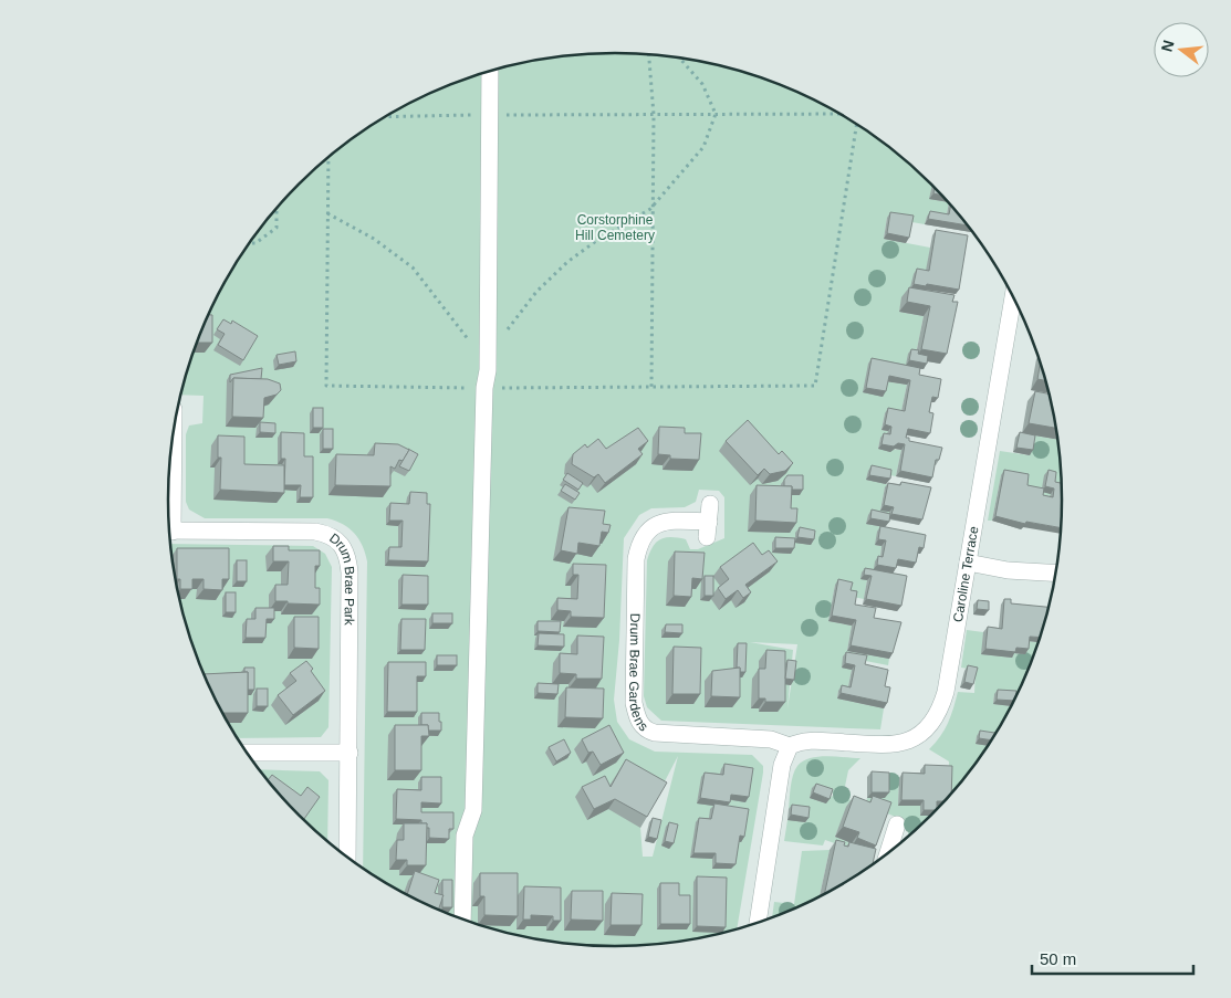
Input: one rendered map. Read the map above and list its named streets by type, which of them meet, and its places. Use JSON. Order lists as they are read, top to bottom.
{
  "streets": {
    "street": ["Caroline Terrace", "Drum Brae Park", "Drum Brae Gardens"]
  },
  "crossings": [
    ["Caroline Terrace", "Drum Brae Gardens"]
  ],
  "parks": ["Corstorphine Hill Cemetery"],
  "scale_bar": "50 m",
  "north": "left"
}
